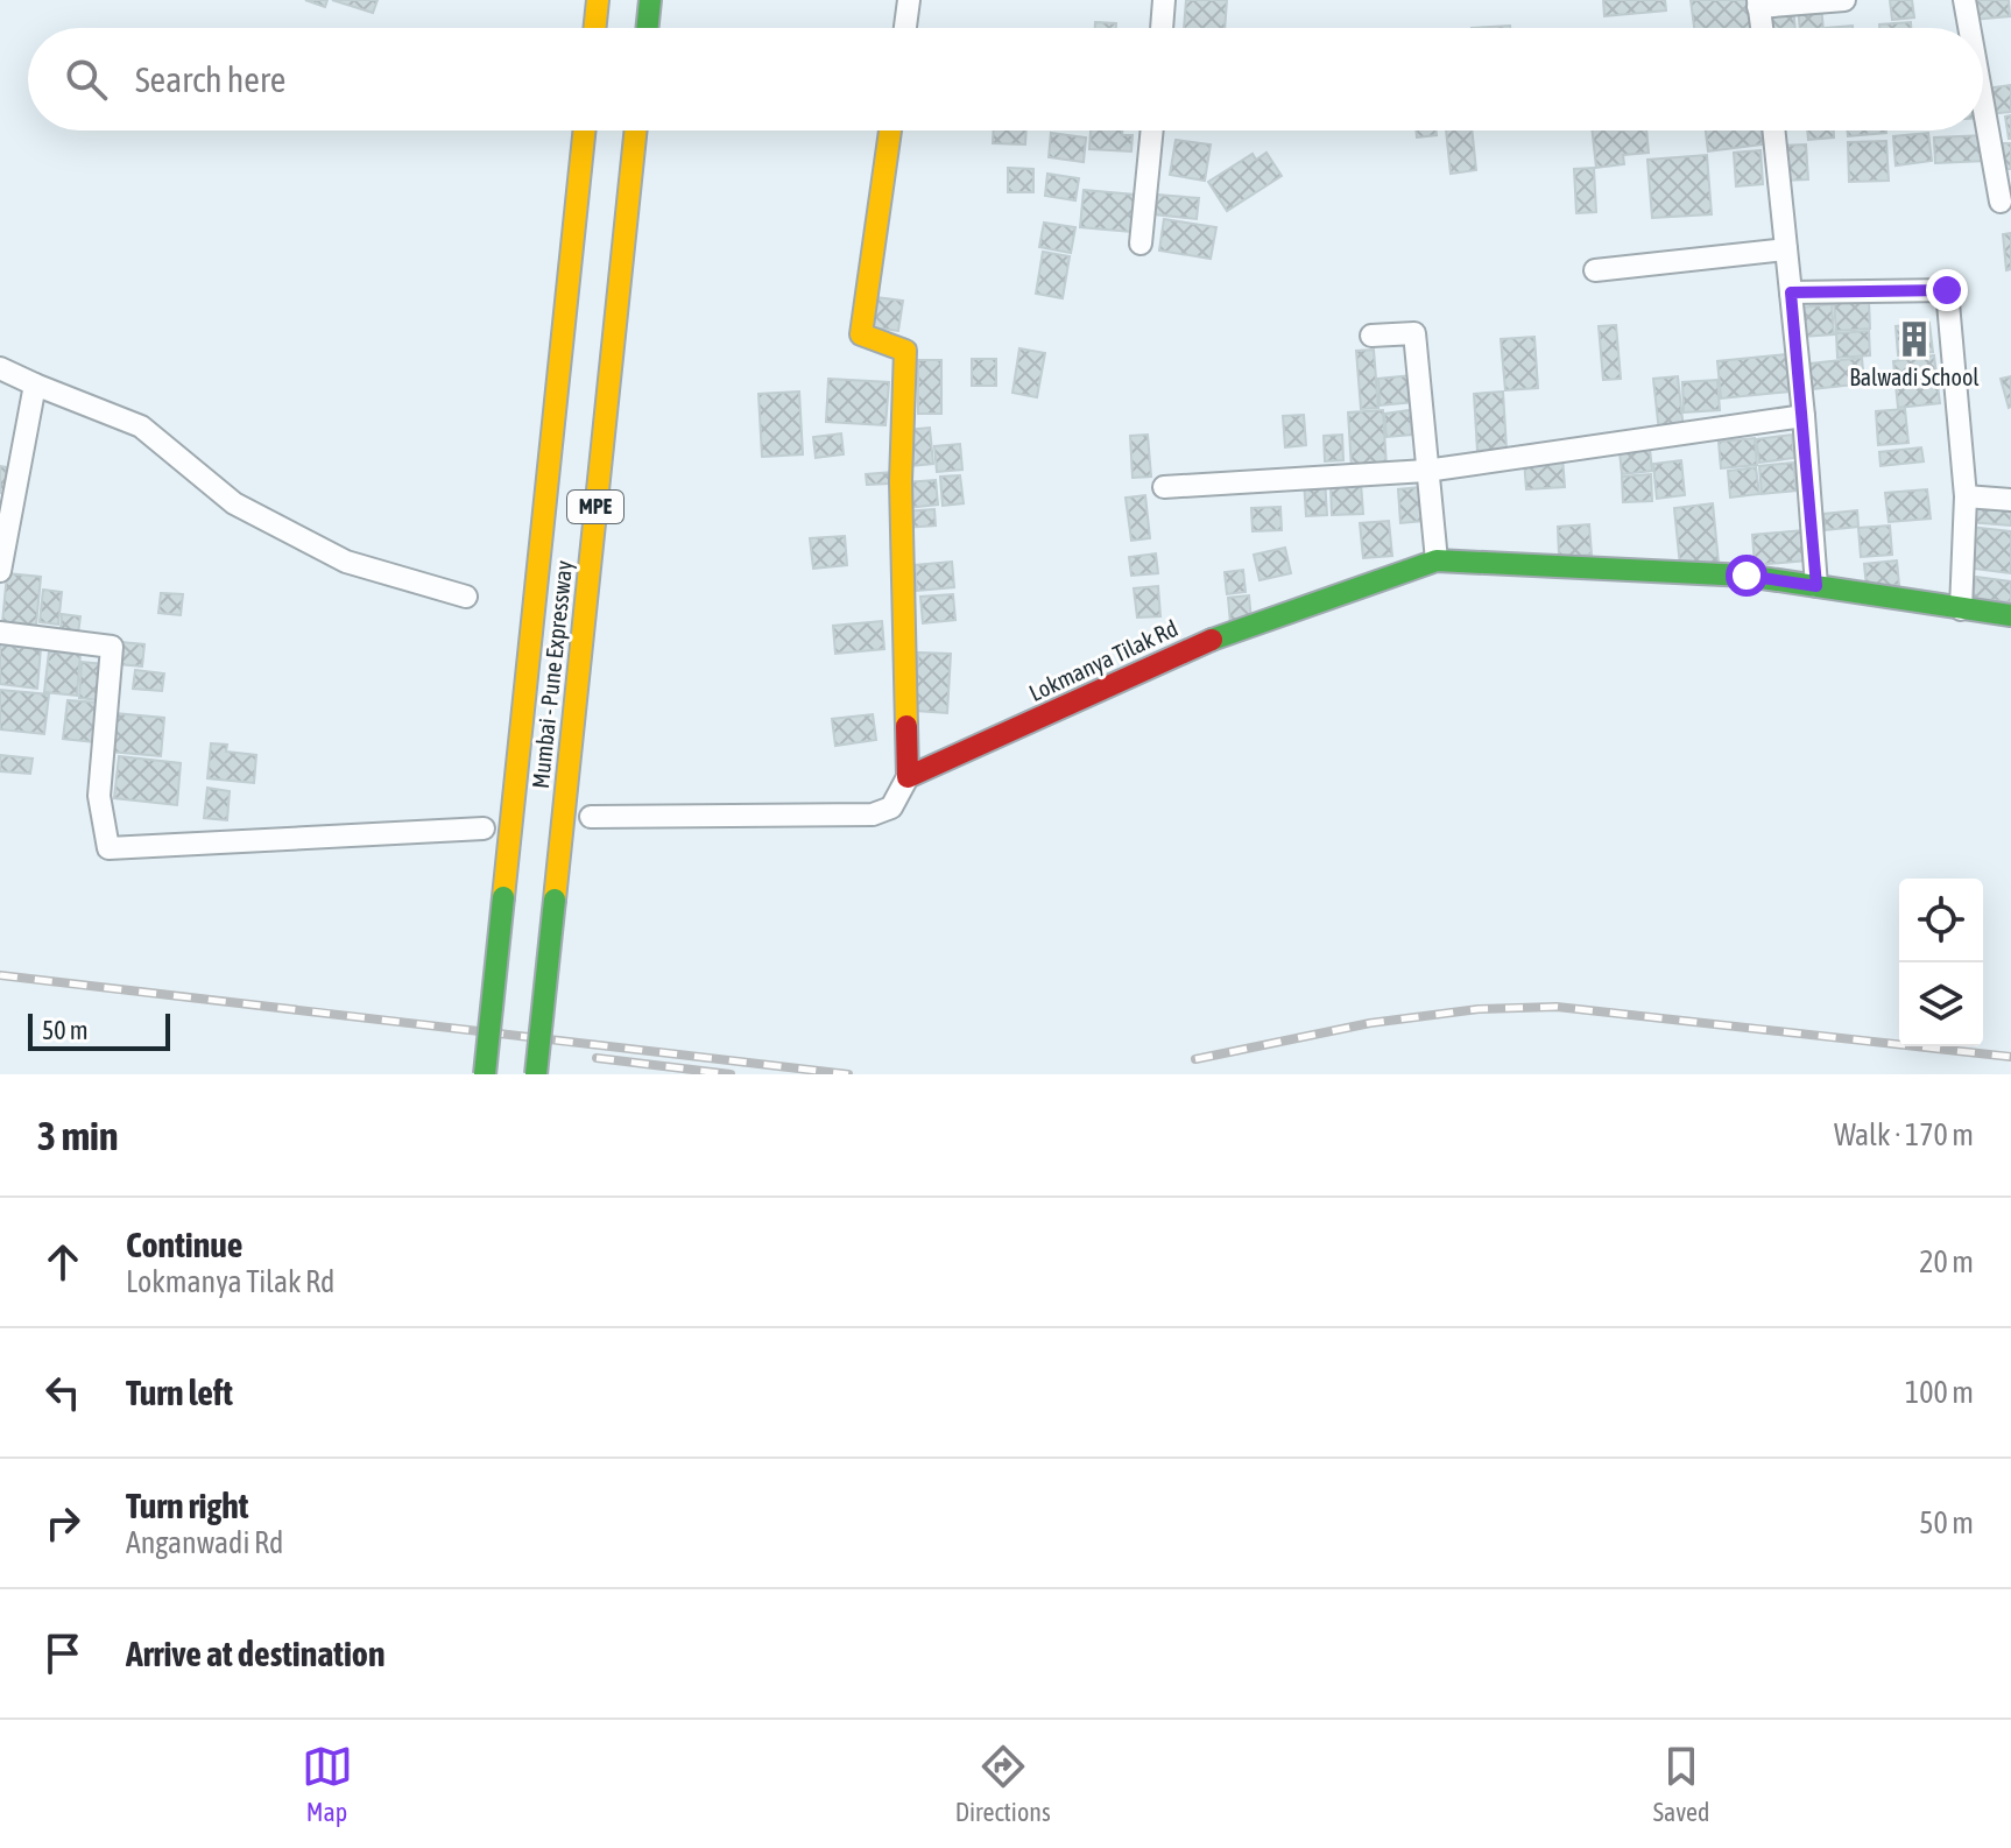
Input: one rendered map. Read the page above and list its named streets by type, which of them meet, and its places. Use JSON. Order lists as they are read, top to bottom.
{
  "streets": {
    "main road": ["MPE", "Lokmanya Tilak Rd", "Mumbai - Pune Expressway"]
  },
  "places": {
    "building": ["Balwadi School"]
  },
  "scale_bar": "50 m",
  "page": {
    "search": "Search here",
    "scale": "50 m",
    "heading": ["3 min", "Walk · 170 m"],
    "list": [
      ["Continue", "Lokmanya Tilak Rd", "20 m"],
      ["Turn left", "100 m"],
      ["Turn right", "Anganwadi Rd", "50 m"],
      "Arrive at destination"
    ],
    "nav": ["Map", "Directions", "Saved"]
  }
}
